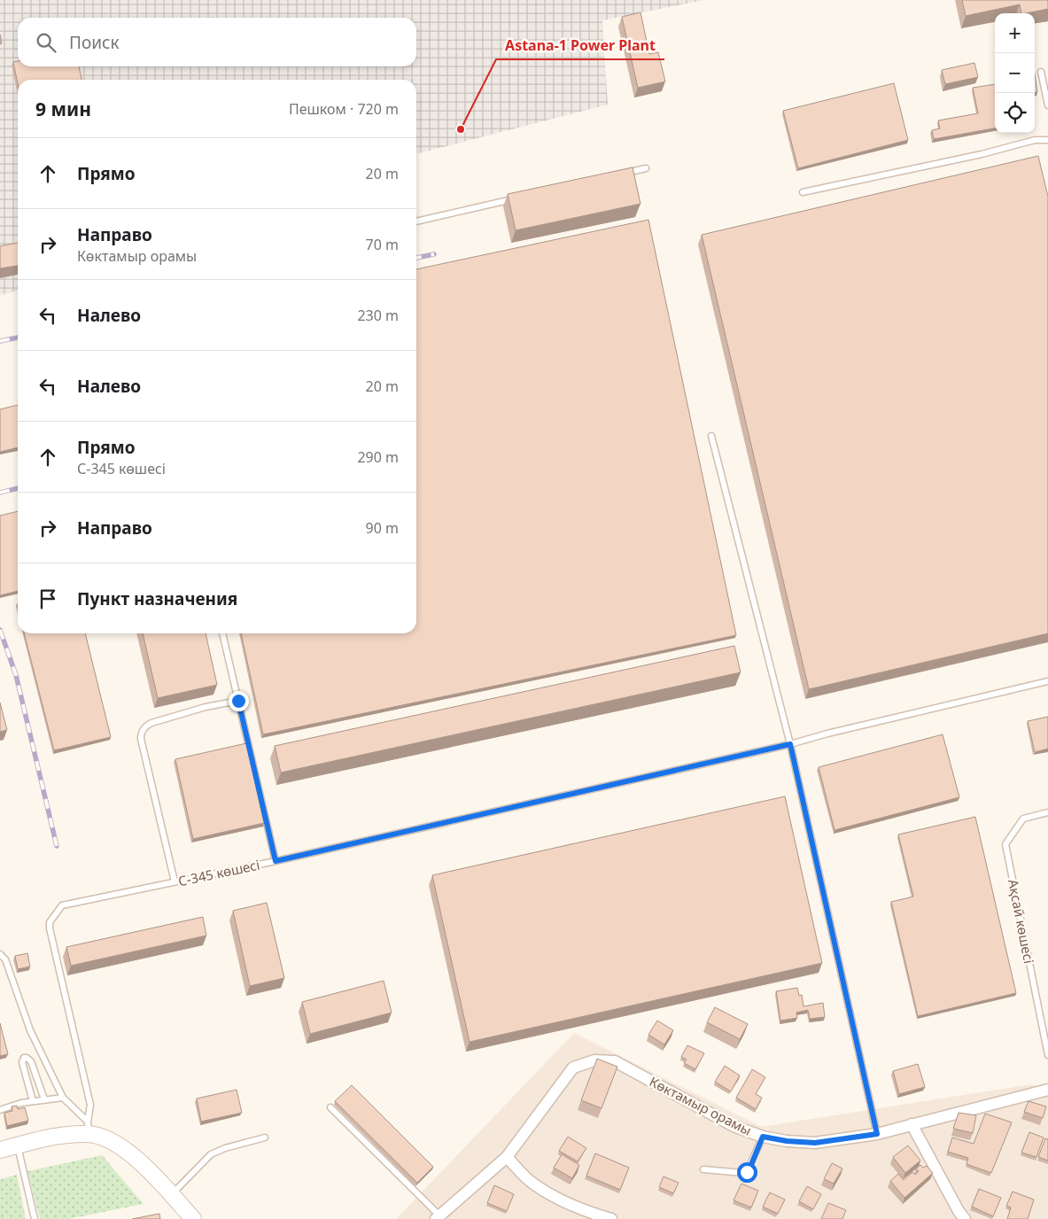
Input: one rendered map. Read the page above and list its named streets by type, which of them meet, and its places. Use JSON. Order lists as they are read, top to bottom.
{
  "streets": {
    "street": ["Көктамыр орамы"],
    "lane": ["С-345 көшесі", "Ақсай көшесі"]
  },
  "places": ["Astana-1 Power Plant"],
  "page": {
    "map_buttons": ["+", "−"],
    "search": "Поиск",
    "heading": ["9 мин", "Пешком · 720 m"],
    "list": [
      ["Прямо", "20 m"],
      ["Направо", "Көктамыр орамы", "70 m"],
      ["Налево", "230 m"],
      ["Налево", "20 m"],
      ["Прямо", "С-345 көшесі", "290 m"],
      ["Направо", "90 m"],
      "Пункт назначения"
    ]
  }
}
